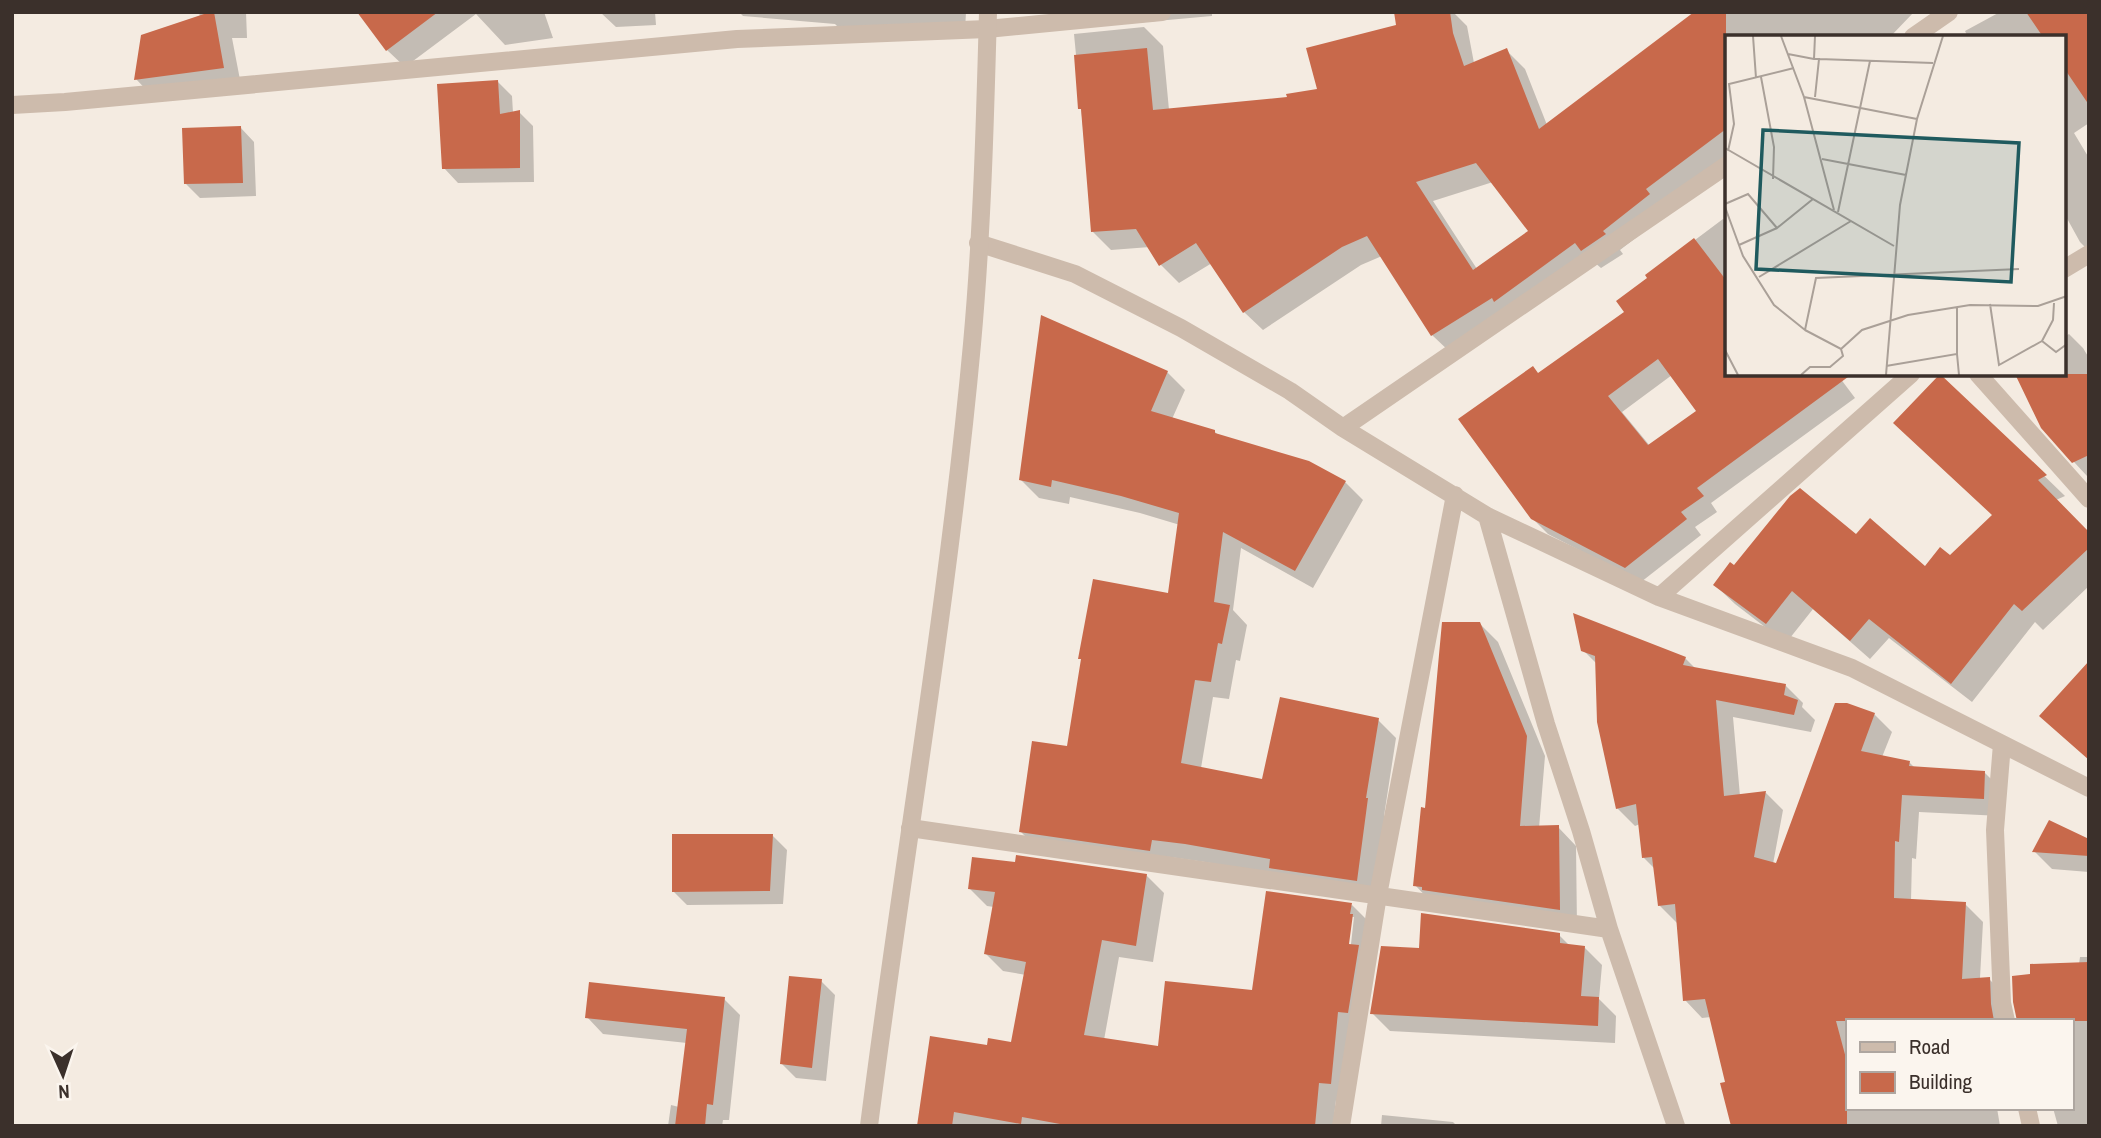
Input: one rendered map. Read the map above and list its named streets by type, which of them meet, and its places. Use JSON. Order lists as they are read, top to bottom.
{
  "legend": ["Road", "Building"],
  "north": "bottom"
}
